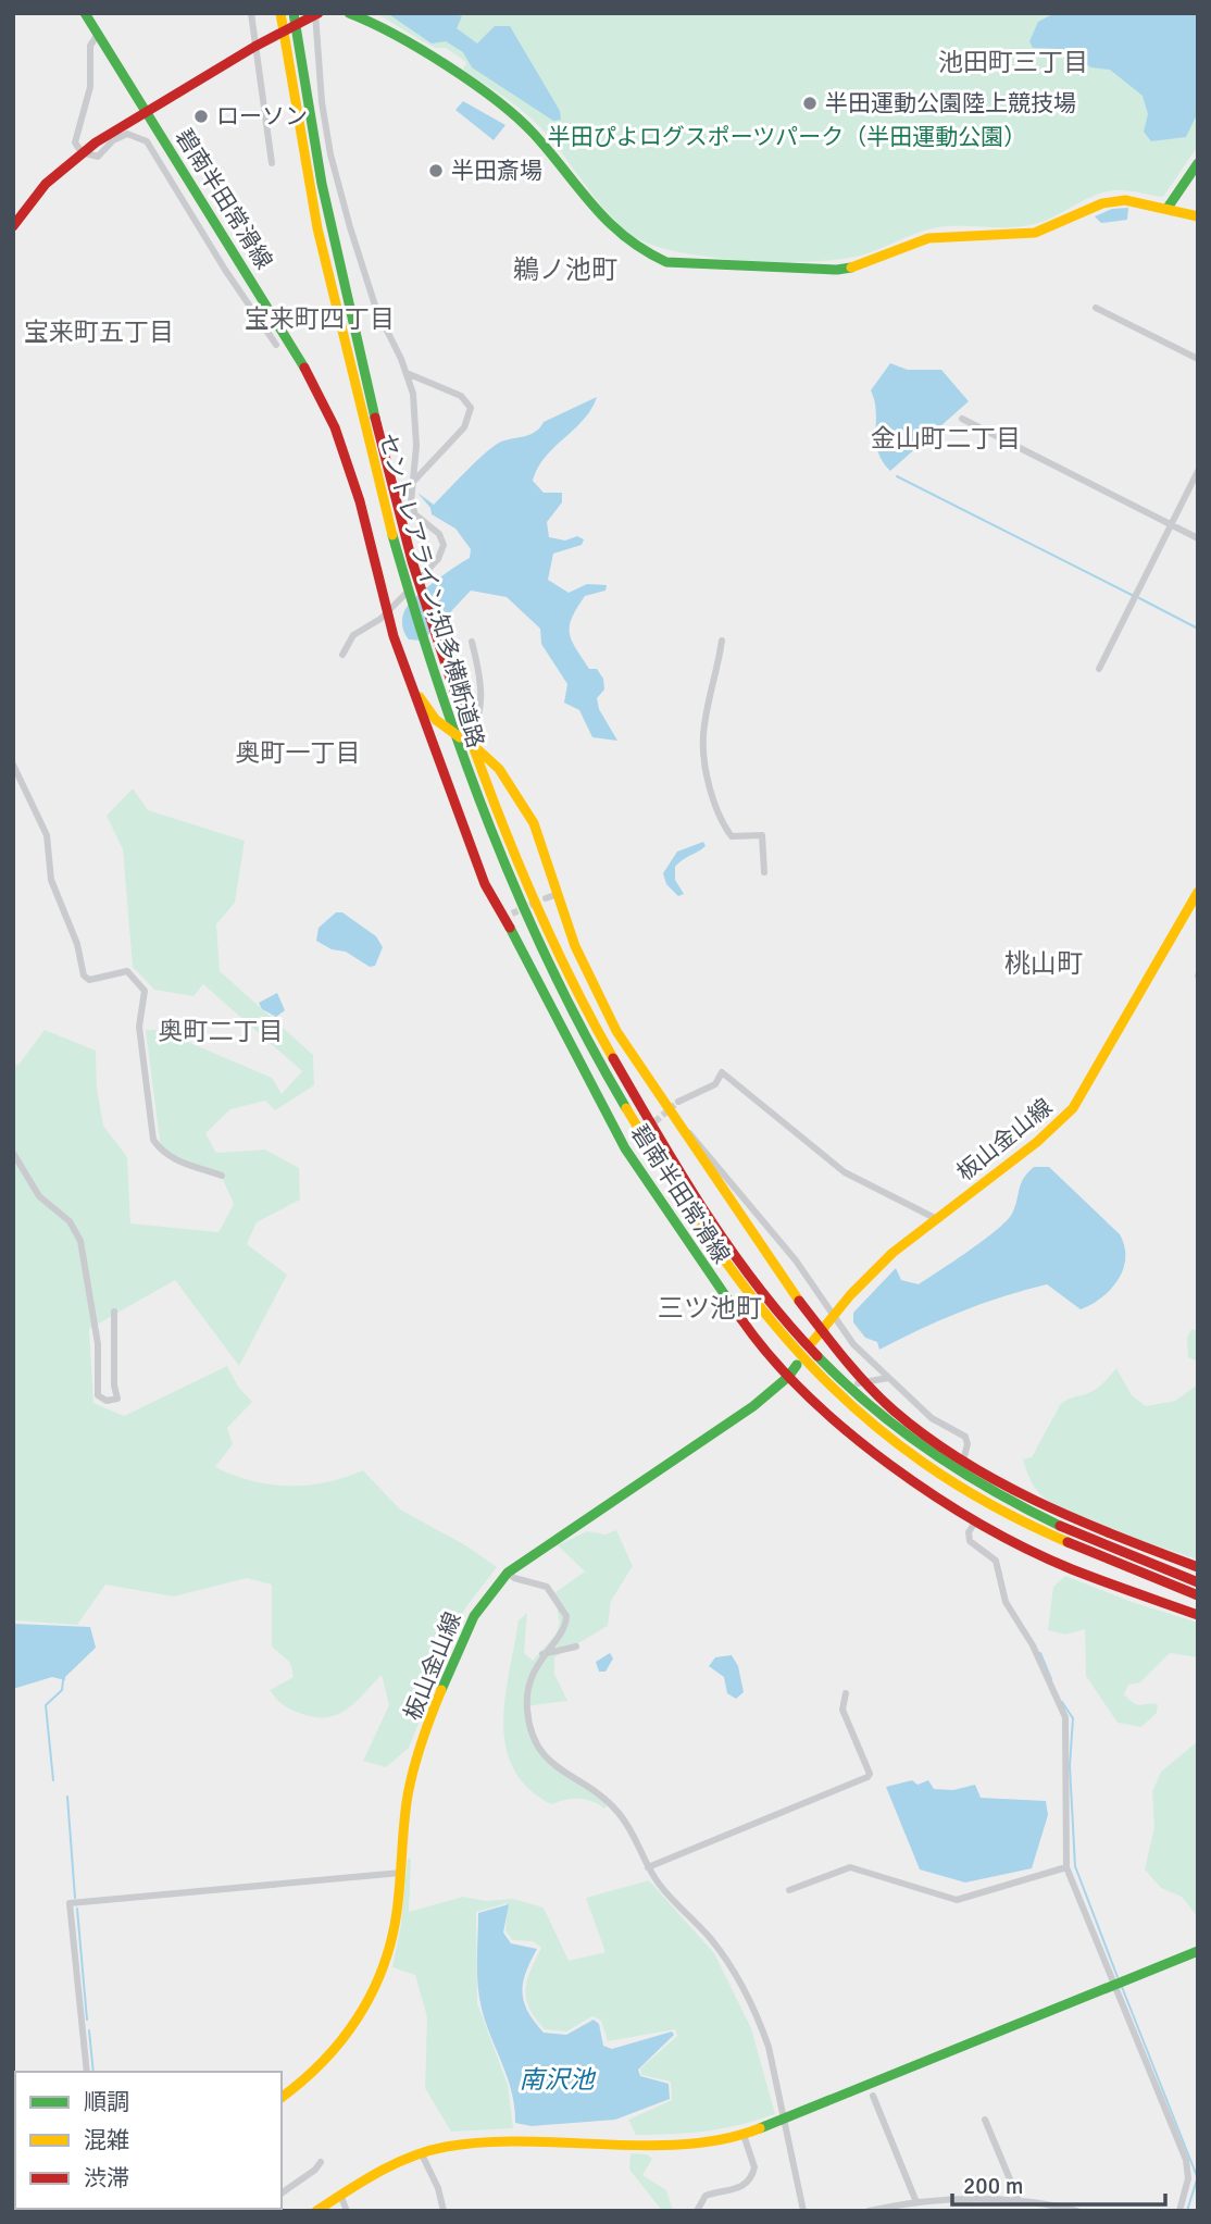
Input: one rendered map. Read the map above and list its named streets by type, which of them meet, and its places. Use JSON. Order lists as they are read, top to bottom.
{
  "streets": {
    "main road": ["碧南半田常滑線", "セントレアライン;知多横断道路", "板山金山線"]
  },
  "crossings": [
    ["碧南半田常滑線", "セントレアライン;知多横断道路"],
    ["碧南半田常滑線", "板山金山線"]
  ],
  "districts": [
    "池田町三丁目",
    "鵜ノ池町",
    "宝来町四丁目",
    "宝来町五丁目",
    "金山町二丁目",
    "奥町一丁目",
    "桃山町",
    "奥町二丁目",
    "三ツ池町"
  ],
  "water": ["南沢池"],
  "parks": ["半田ぴよログスポーツパーク（半田運動公園）"],
  "places": ["半田運動公園陸上競技場", "ローソン", "半田斎場"],
  "legend": ["順調", "混雑", "渋滞"],
  "scale_bar": "200 m"
}
